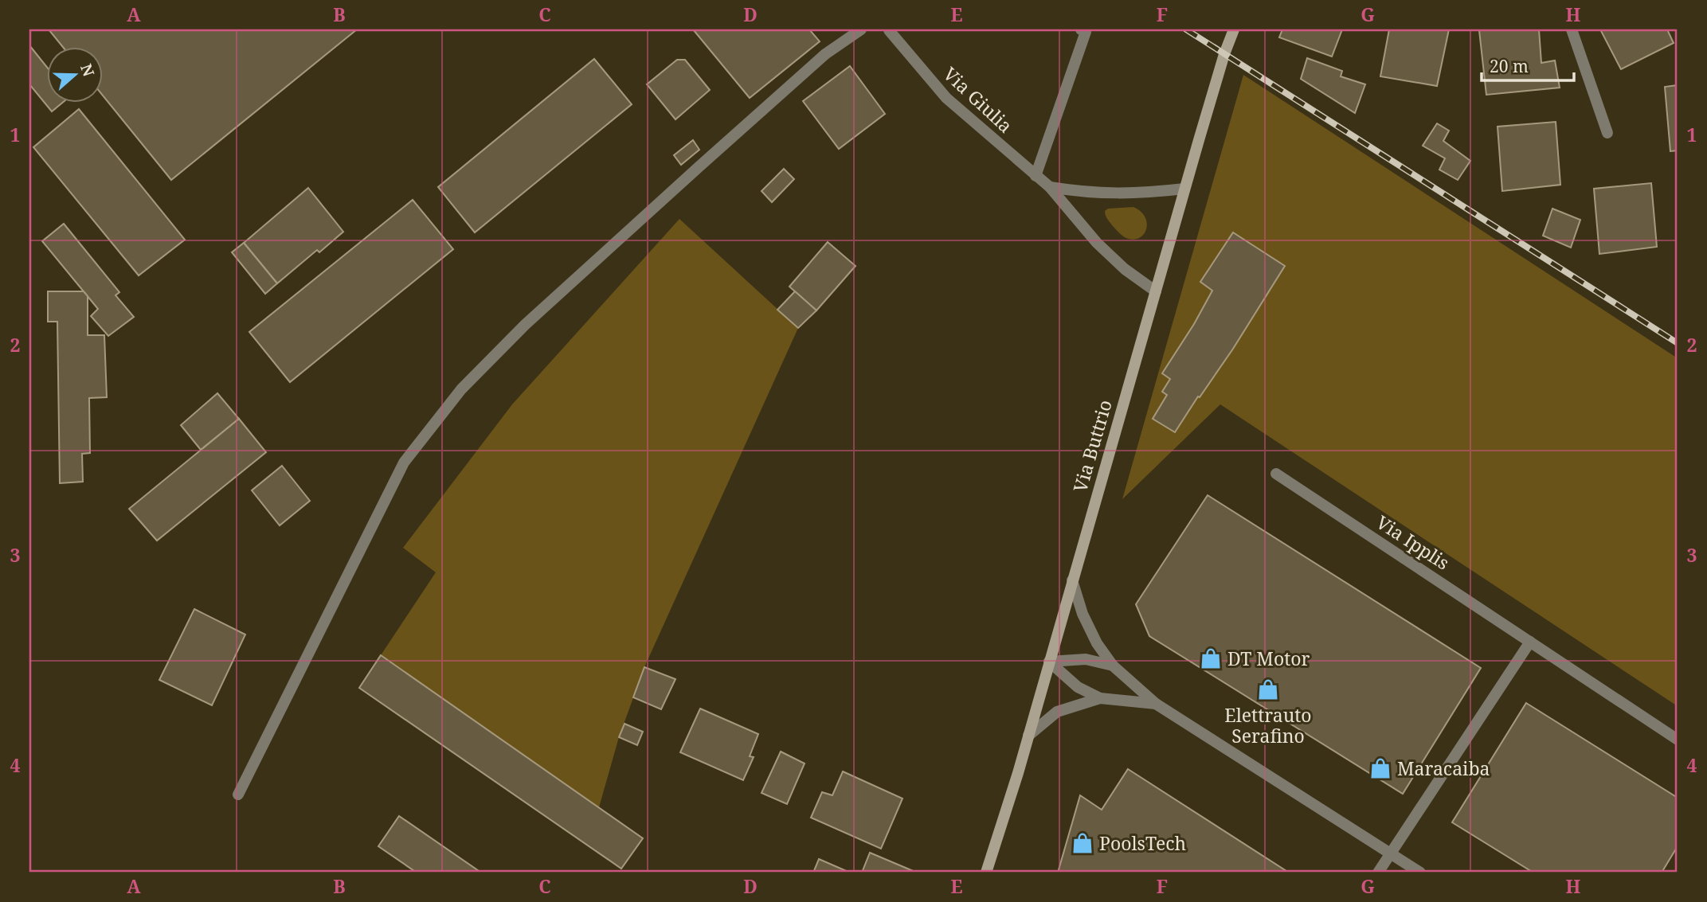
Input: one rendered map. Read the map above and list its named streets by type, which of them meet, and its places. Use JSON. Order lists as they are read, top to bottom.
{
  "streets": {
    "street": ["Via Giulia", "Via Buttrio", "Via Ipplis"]
  },
  "crossings": [
    ["Via Giulia", "Via Buttrio"]
  ],
  "places": {
    "shop": [
      "DT Motor",
      "Elettrauto Serafino",
      "Maracaiba",
      "PoolsTech"
    ]
  },
  "scale_bar": "20 m",
  "north": "right",
  "grid": {
    "columns": [
      "A",
      "B",
      "C",
      "D",
      "E",
      "F",
      "G",
      "H"
    ],
    "rows": [
      "1",
      "2",
      "3",
      "4"
    ]
  }
}
